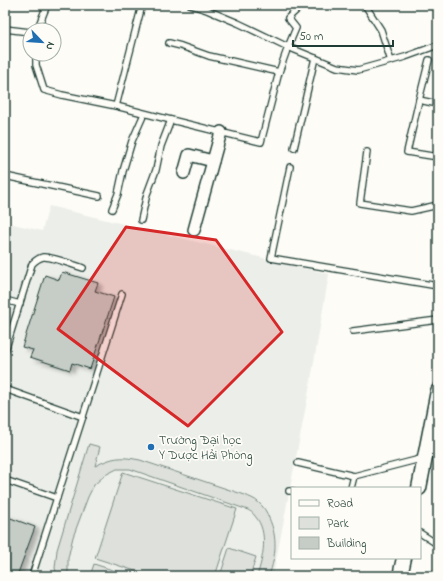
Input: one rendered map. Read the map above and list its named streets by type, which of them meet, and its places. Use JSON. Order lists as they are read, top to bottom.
{
  "places": ["Trường Đại học Y Dược Hải Phòng"],
  "legend": ["Road", "Park", "Building"],
  "scale_bar": "50 m",
  "north": "bottom right"
}
